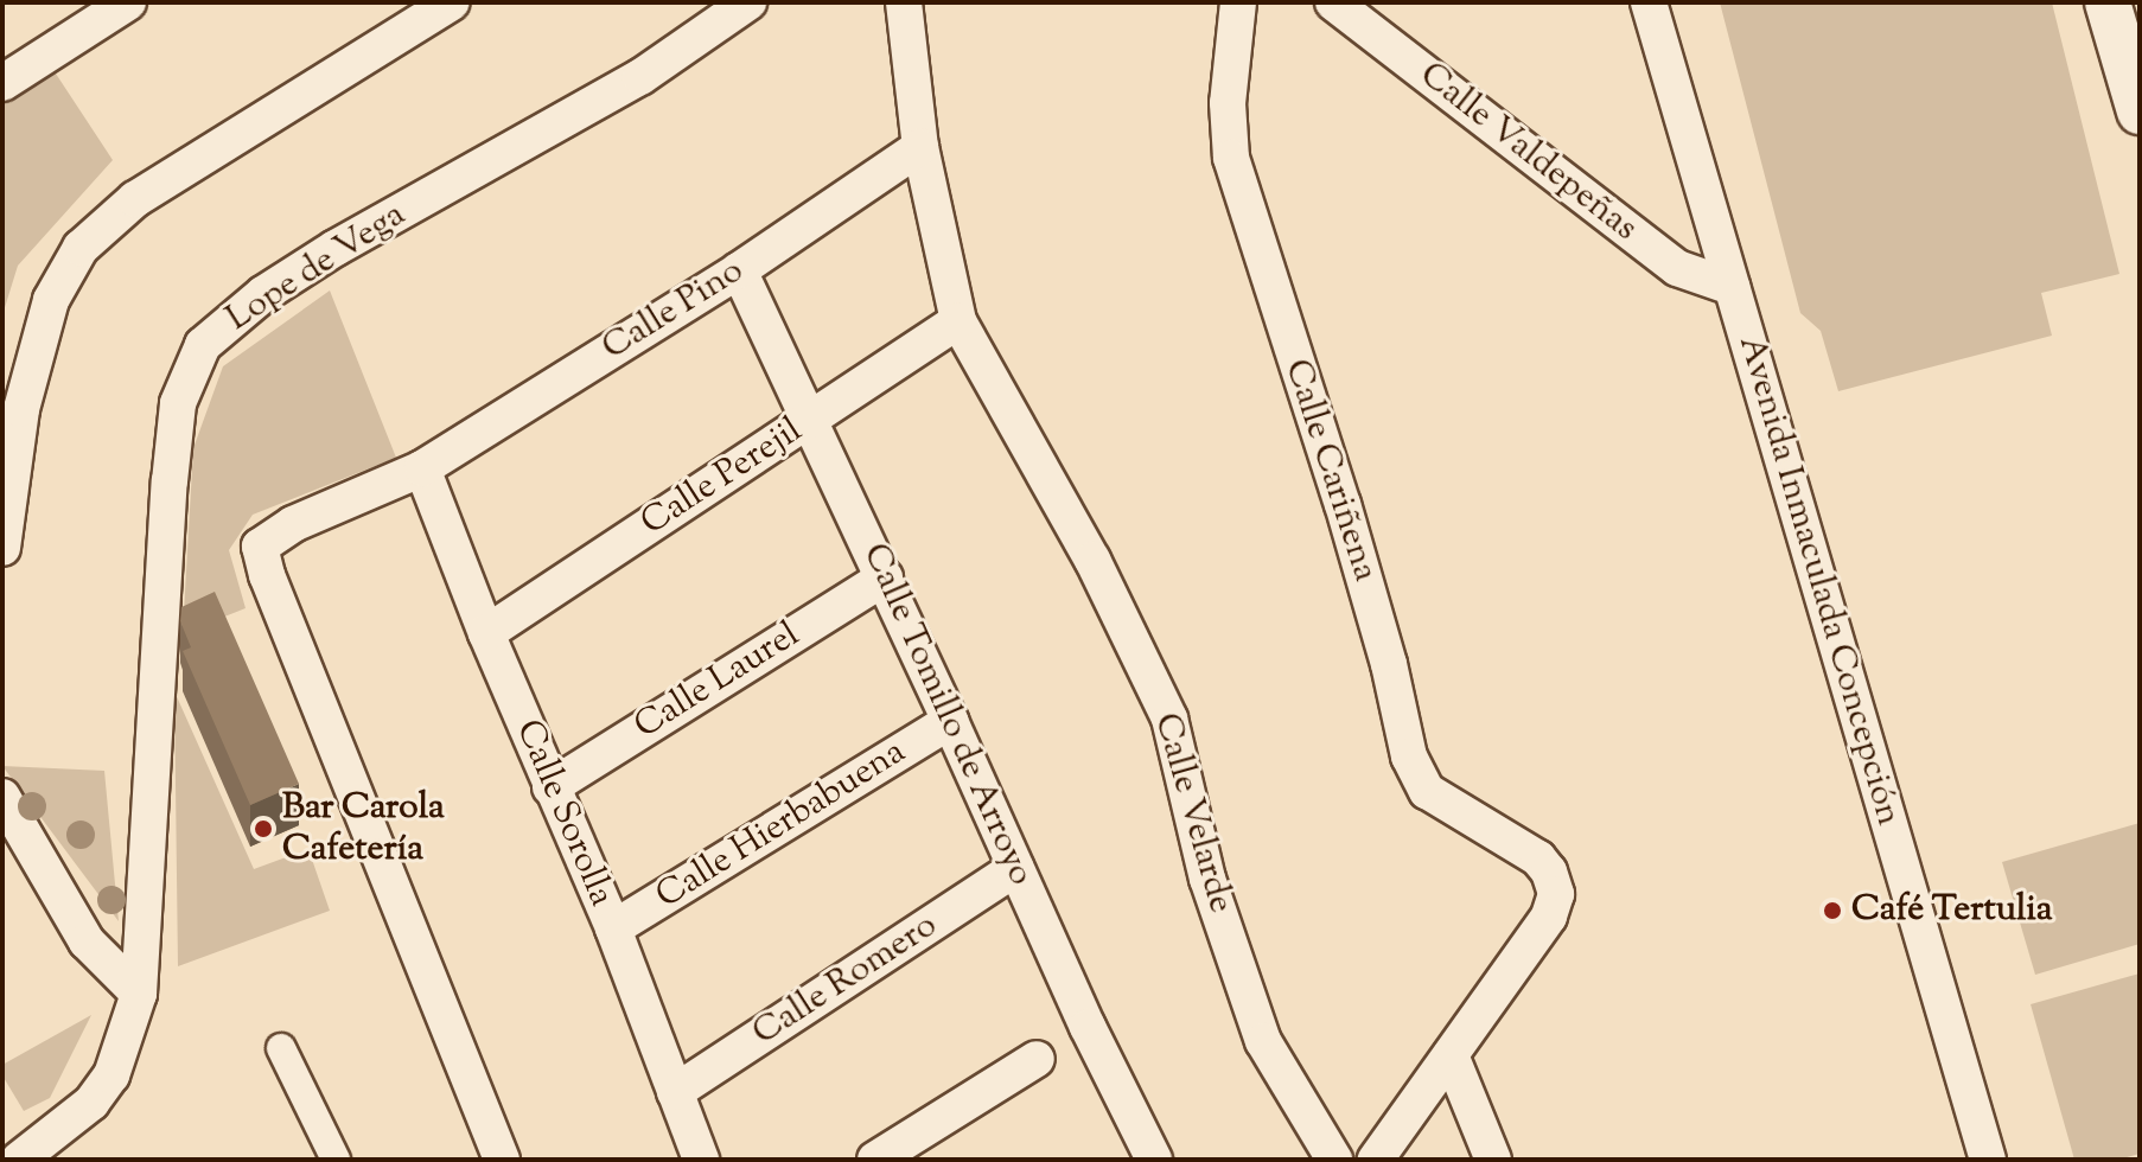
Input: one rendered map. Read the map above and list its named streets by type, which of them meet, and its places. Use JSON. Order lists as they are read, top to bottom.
{
  "streets": {
    "street": [
      "Calle Valdepeñas",
      "Lope de Vega",
      "Calle Pino",
      "Calle Cariñena",
      "Calle Perejil",
      "Avenida Inmaculada Concepción",
      "Calle Laurel",
      "Calle Tomillo de Arroyo",
      "Calle Sorolla",
      "Calle Velarde",
      "Calle Hierbabuena",
      "Calle Romero"
    ]
  },
  "crossings": [
    ["Calle Valdepeñas", "Avenida Inmaculada Concepción"],
    ["Calle Pino", "Calle Tomillo de Arroyo"],
    ["Calle Pino", "Calle Sorolla"],
    ["Calle Pino", "Calle Velarde"],
    ["Calle Perejil", "Calle Tomillo de Arroyo"],
    ["Calle Perejil", "Calle Sorolla"],
    ["Calle Perejil", "Calle Velarde"],
    ["Calle Laurel", "Calle Tomillo de Arroyo"],
    ["Calle Laurel", "Calle Sorolla"],
    ["Calle Tomillo de Arroyo", "Calle Hierbabuena"],
    ["Calle Tomillo de Arroyo", "Calle Romero"],
    ["Calle Sorolla", "Calle Hierbabuena"],
    ["Calle Sorolla", "Calle Romero"]
  ],
  "places": ["Bar Carola Cafetería", "Café Tertulia"]
}
